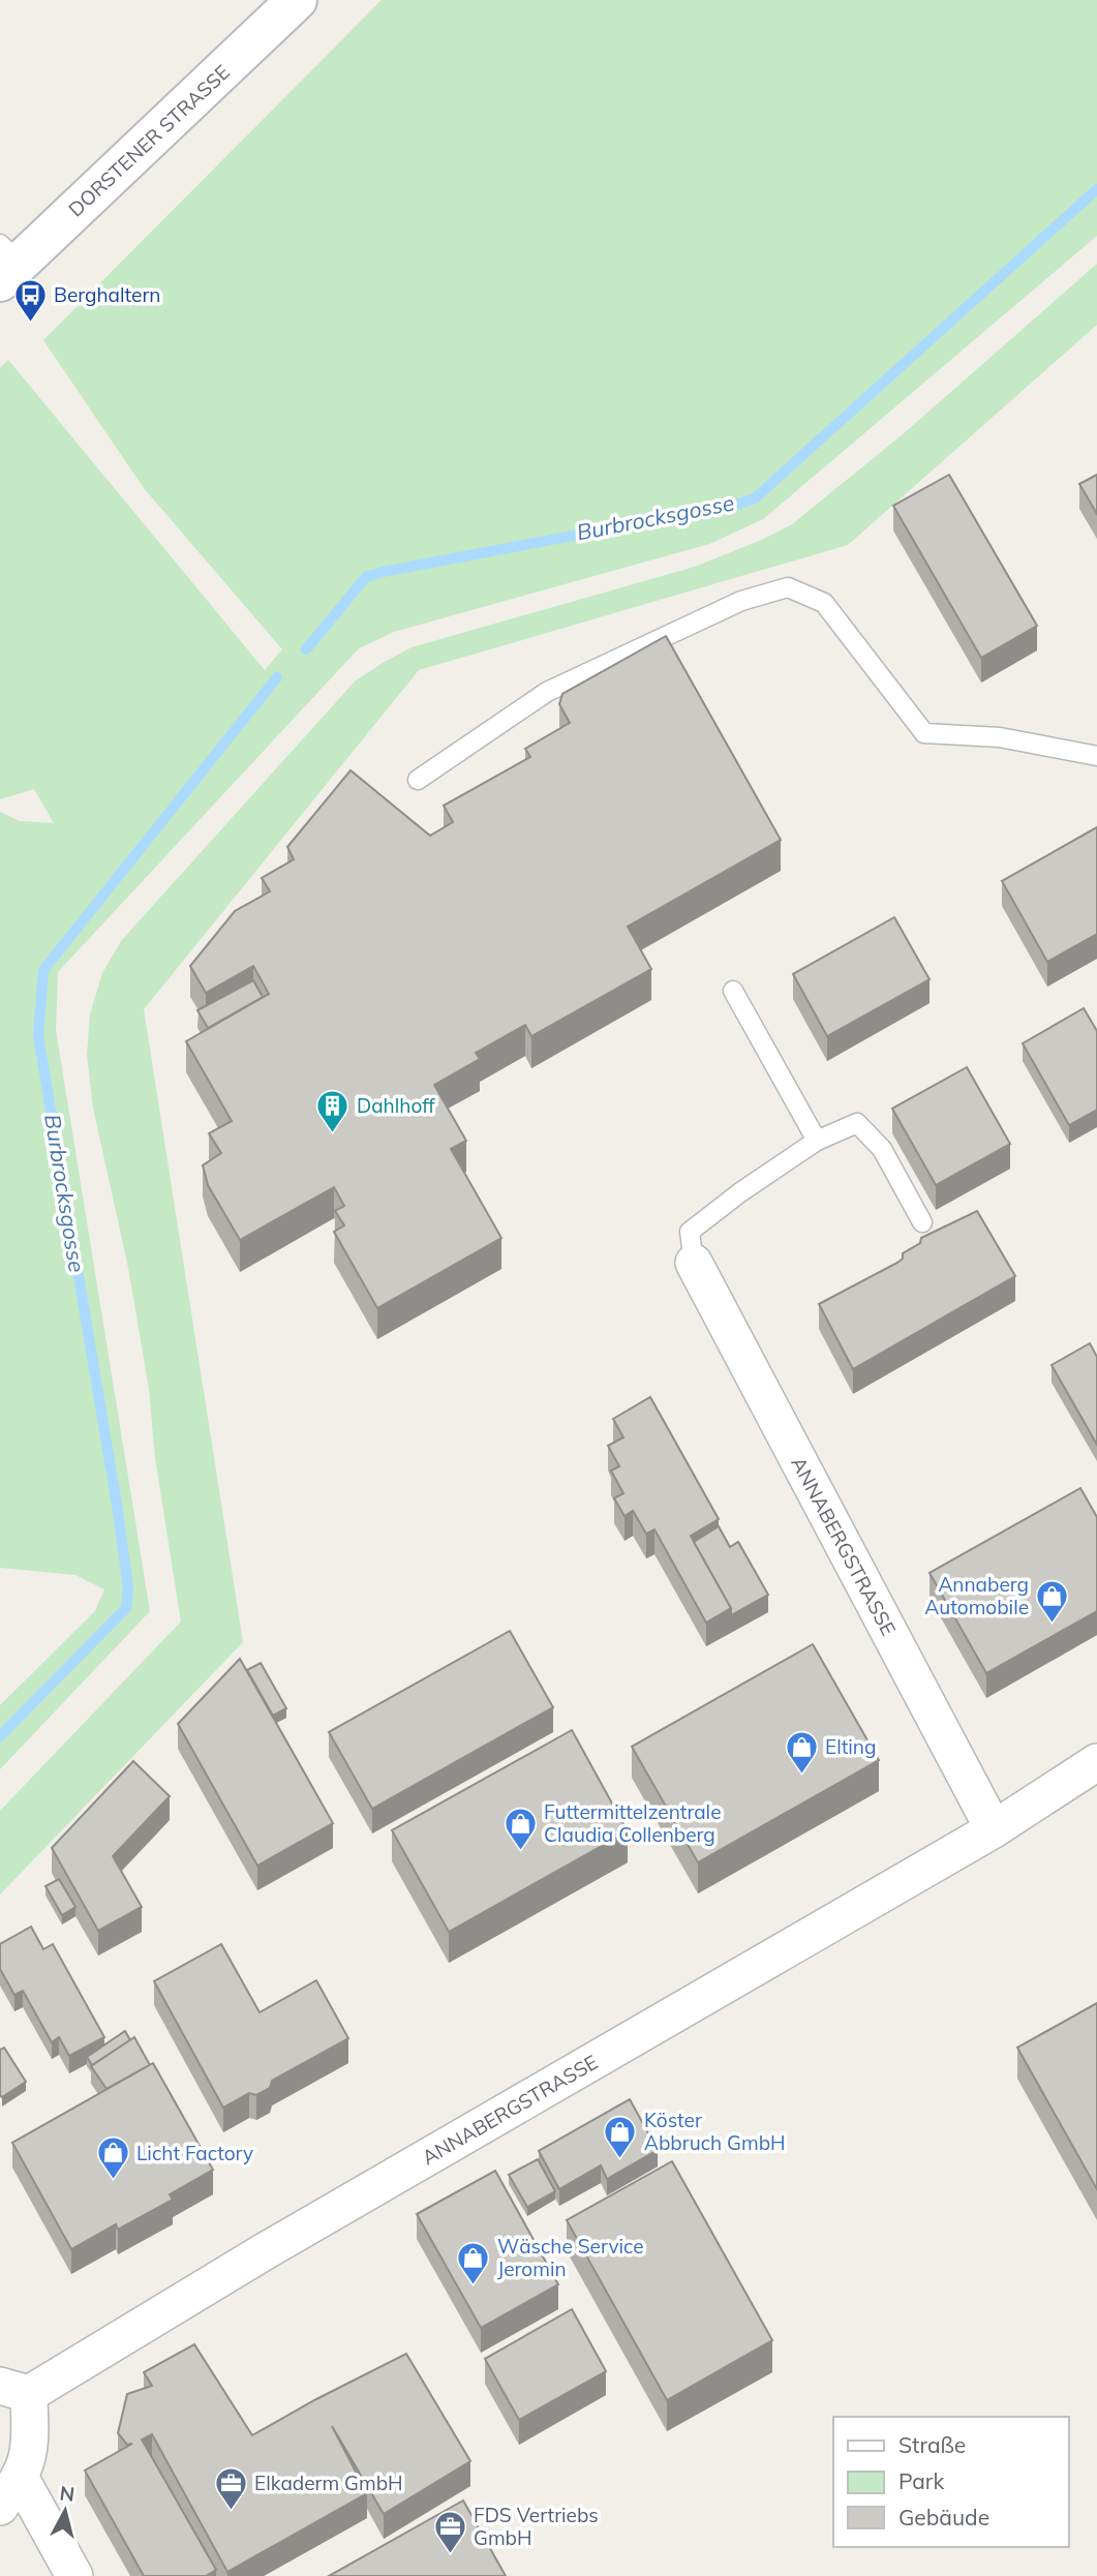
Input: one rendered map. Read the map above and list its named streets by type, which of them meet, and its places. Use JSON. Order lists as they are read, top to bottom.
{
  "streets": {
    "main road": ["DORSTENER STRASSE"],
    "street": ["ANNABERGSTRASSE"]
  },
  "water": ["Burbrocksgosse"],
  "places": {
    "bus stop": ["Berghaltern"],
    "building": ["Dahlhoff"],
    "shop": [
      "Annaberg Automobile",
      "Elting",
      "Futtermittelzentrale Claudia Collenberg",
      "Köster Abbruch GmbH",
      "Licht Factory",
      "Wäsche Service Jeromin"
    ],
    "office": ["Elkaderm GmbH", "FDS Vertriebs GmbH"]
  },
  "legend": ["Straße", "Park", "Gebäude"],
  "north": "top"
}
